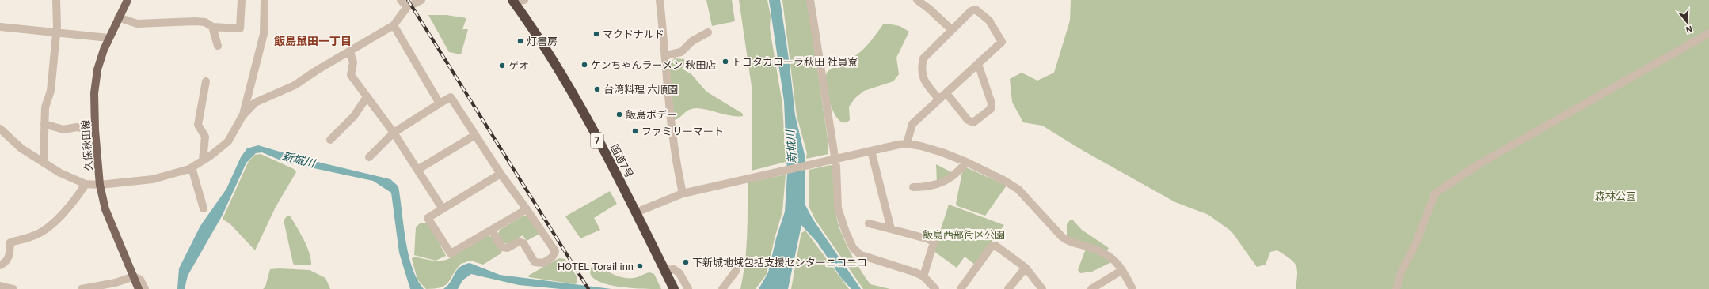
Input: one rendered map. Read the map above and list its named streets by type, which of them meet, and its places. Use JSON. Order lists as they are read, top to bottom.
{
  "streets": {
    "highway": ["7", "国道7号"],
    "main road": ["久保秋田線"]
  },
  "districts": ["飯島鼠田一丁目"],
  "water": ["新城川"],
  "parks": ["森林公園", "飯島西部街区公園"],
  "places": [
    "マクドナルド",
    "灯書房",
    "トヨタカローラ秋田 社員寮",
    "ケンちゃんラーメン 秋田店",
    "ゲオ",
    "台湾料理 六順園",
    "飯島ボデー",
    "ファミリーマート",
    "下新城地域包括支援センターニコニコ",
    "HOTEL Torail inn"
  ],
  "north": "bottom"
}
